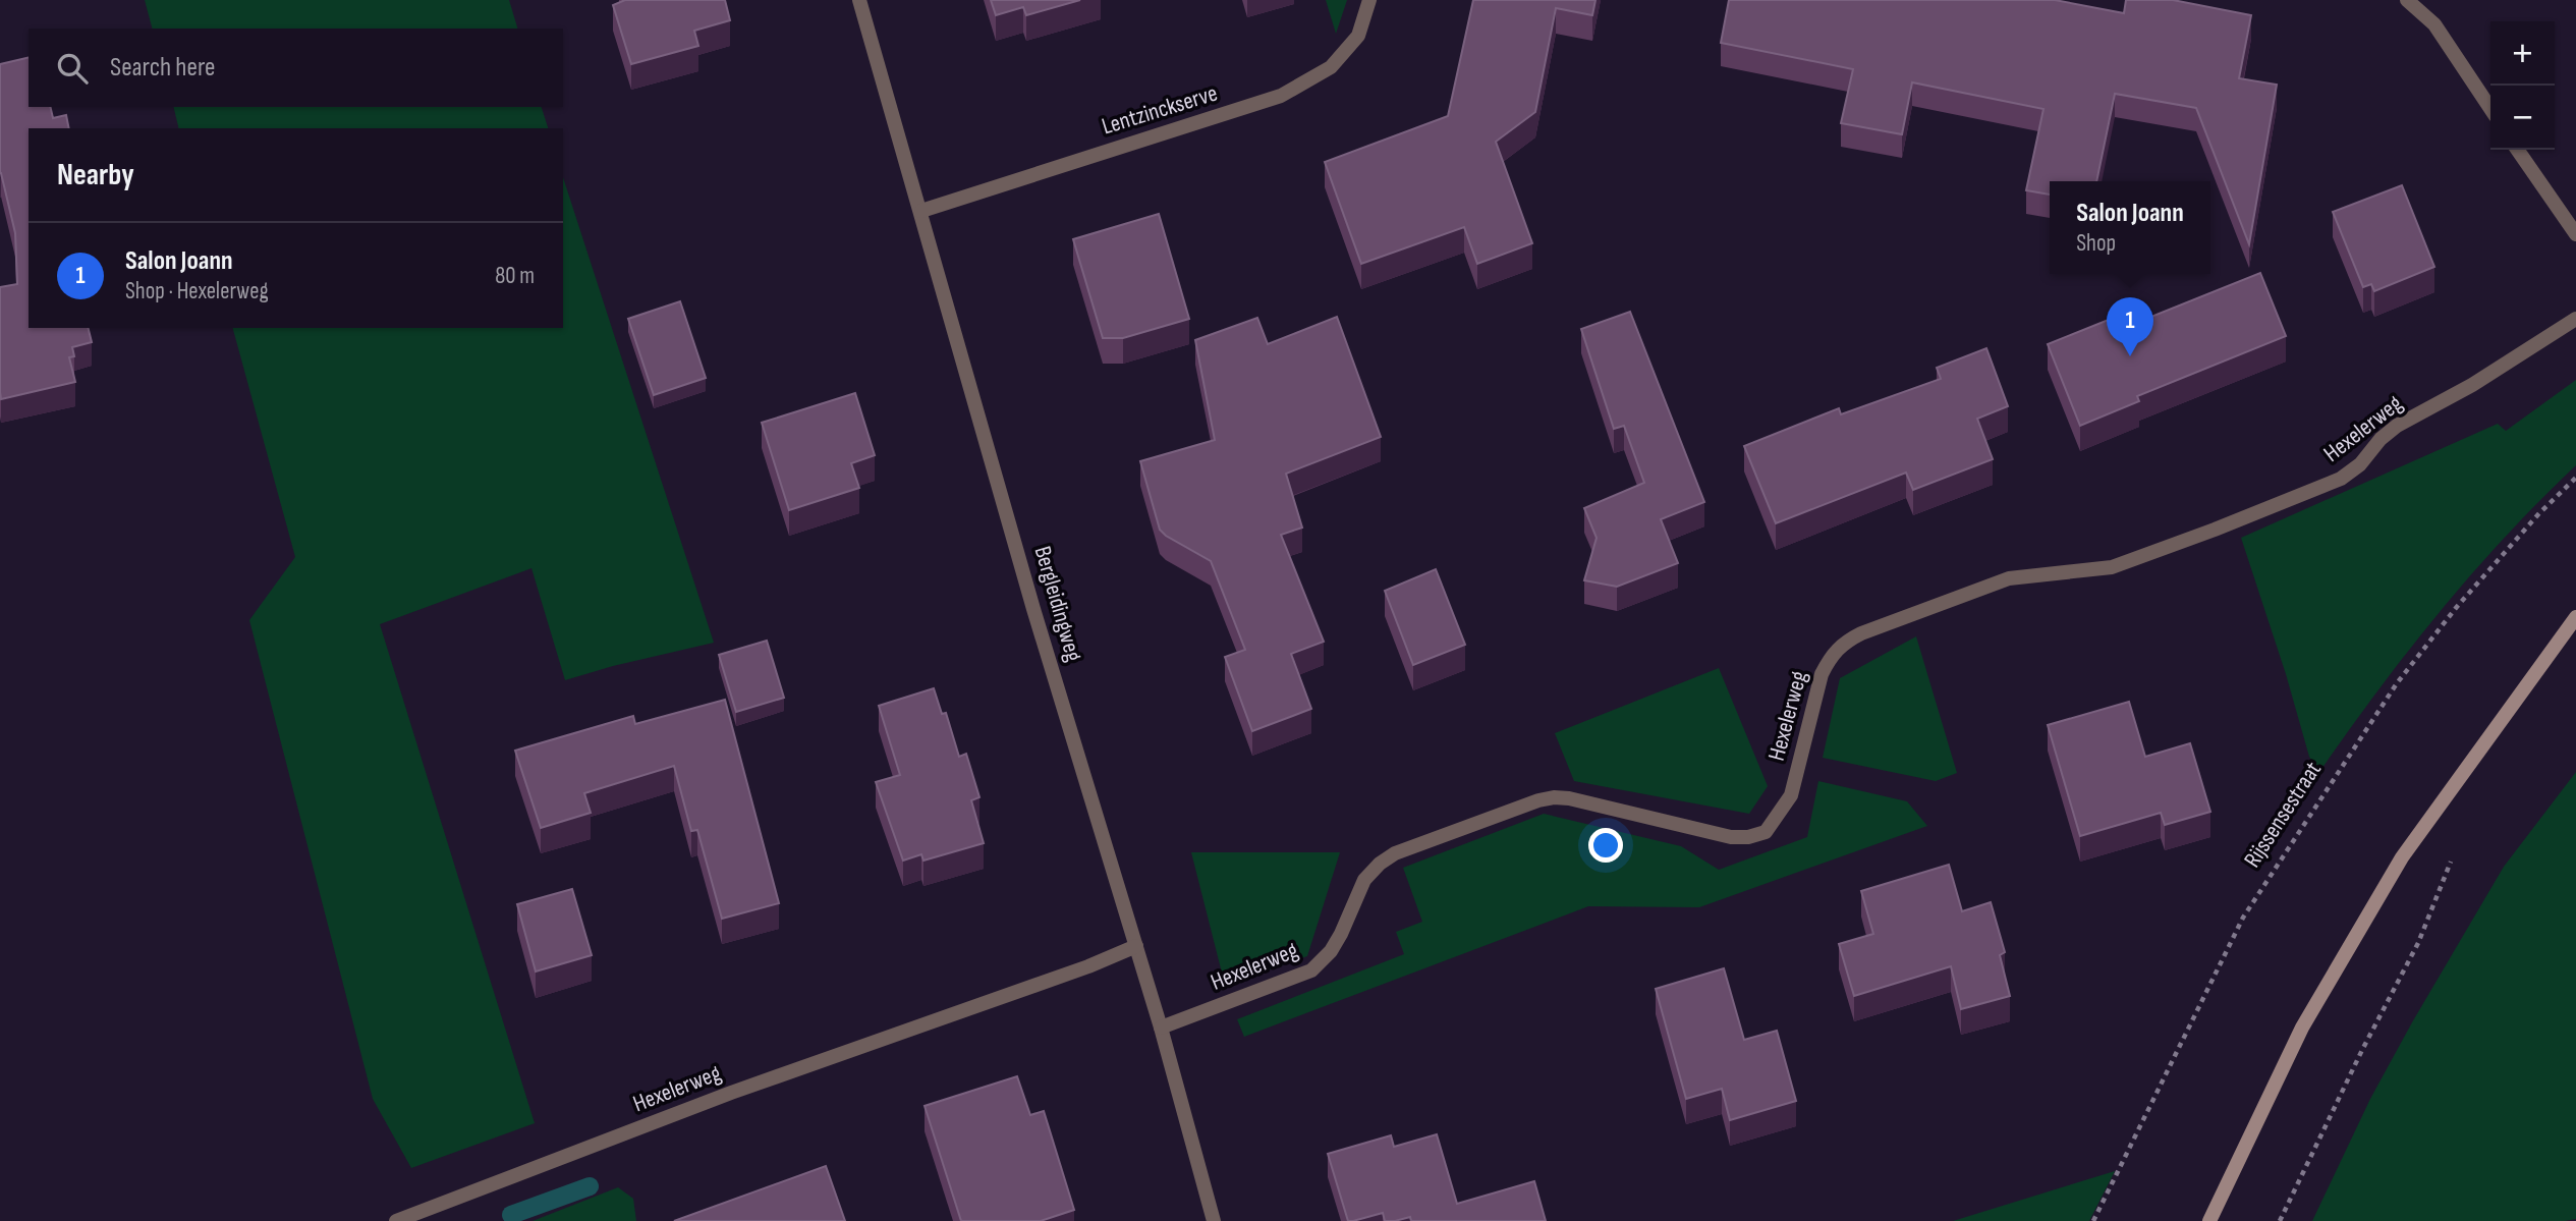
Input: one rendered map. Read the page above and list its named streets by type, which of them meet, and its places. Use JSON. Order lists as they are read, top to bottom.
{
  "streets": {
    "street": ["Lentzinckserve", "Hexelerweg", "Bergleidingweg"],
    "path": ["Rijssensestraat"]
  },
  "crossings": [
    ["Lentzinckserve", "Bergleidingweg"],
    ["Hexelerweg", "Bergleidingweg"]
  ],
  "page": {
    "map_buttons": ["+", "−"],
    "search": "Search here",
    "heading": "Nearby",
    "popup": ["Salon Joann", "Shop"],
    "list": [
      {
        "mark": "1",
        "name": "Salon Joann",
        "note": "Shop · Hexelerweg",
        "value": "80 m"
      }
    ],
    "pins": "1"
  }
}
